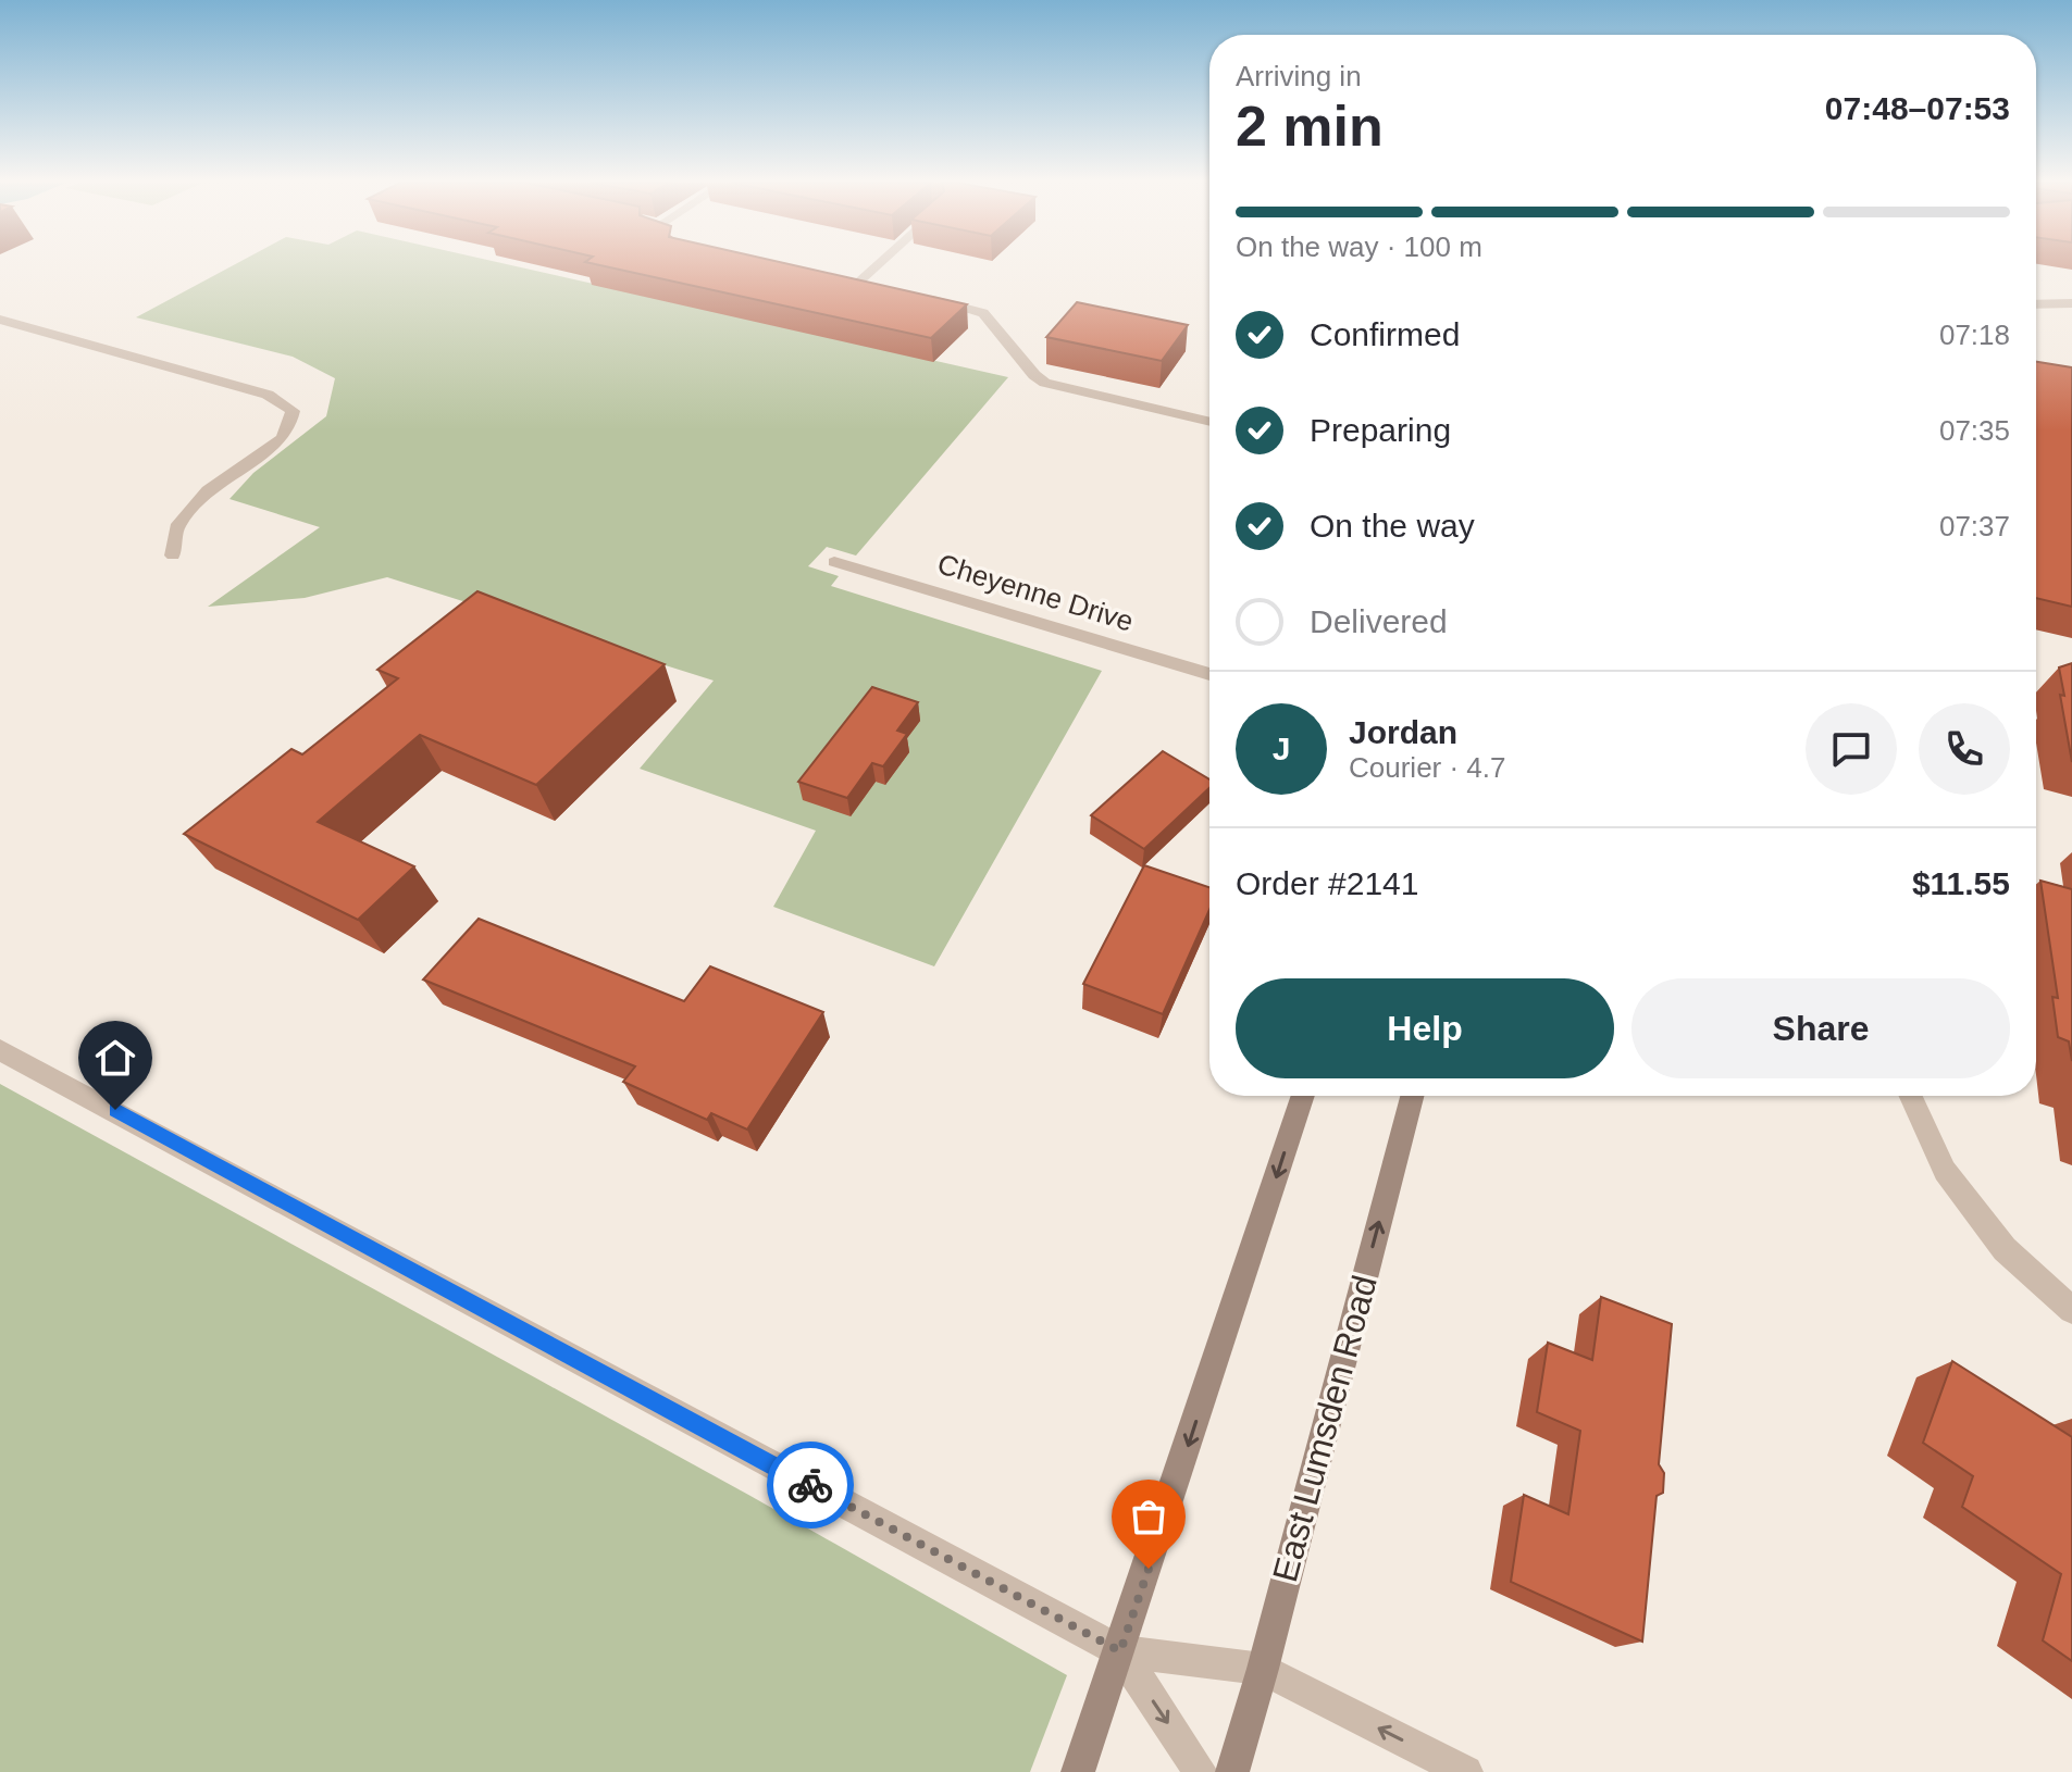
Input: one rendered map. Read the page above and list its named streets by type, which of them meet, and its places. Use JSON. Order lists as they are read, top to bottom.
{
  "streets": {
    "main road": ["East Lumsden Road"],
    "street": ["Cheyenne Drive"]
  },
  "page": {
    "heading": ["2 min", "Arriving in", "07:48–07:53"],
    "panel": [
      "Jordan",
      "Courier · 4.7",
      "Order #2141",
      "$11.55"
    ],
    "bar": "On the way · 100 m",
    "list": [
      ["Confirmed", "07:18"],
      ["Preparing", "07:35"],
      ["On the way", "07:37"],
      "Delivered"
    ],
    "round": "J",
    "buttons": ["Help", "Share"]
  }
}
